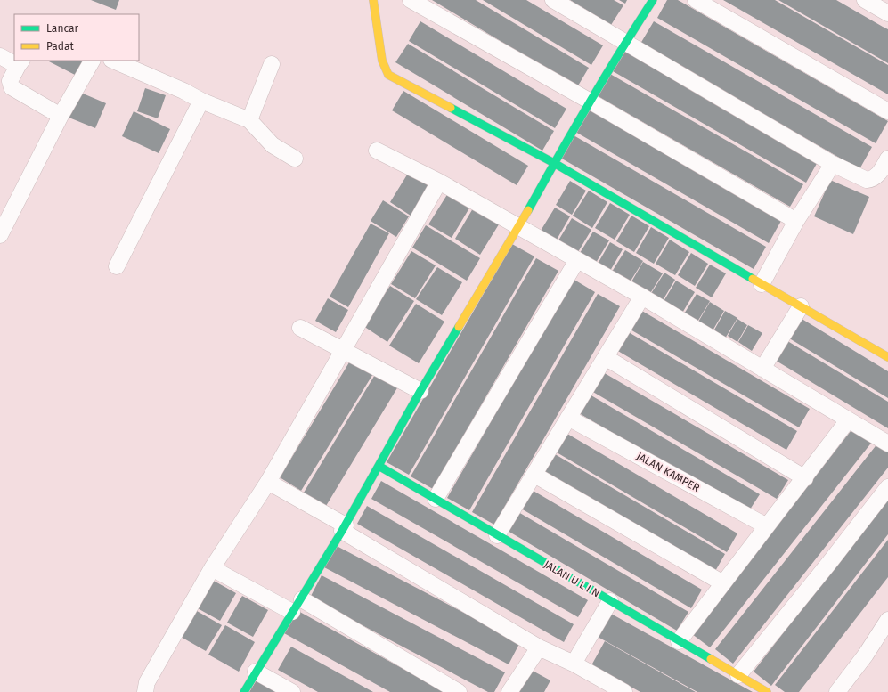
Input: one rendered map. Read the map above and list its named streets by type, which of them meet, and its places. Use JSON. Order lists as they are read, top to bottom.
{
  "streets": {
    "street": ["JALAN KAMPER", "JALAN U L I N"]
  },
  "legend": ["Lancar", "Padat"]
}
